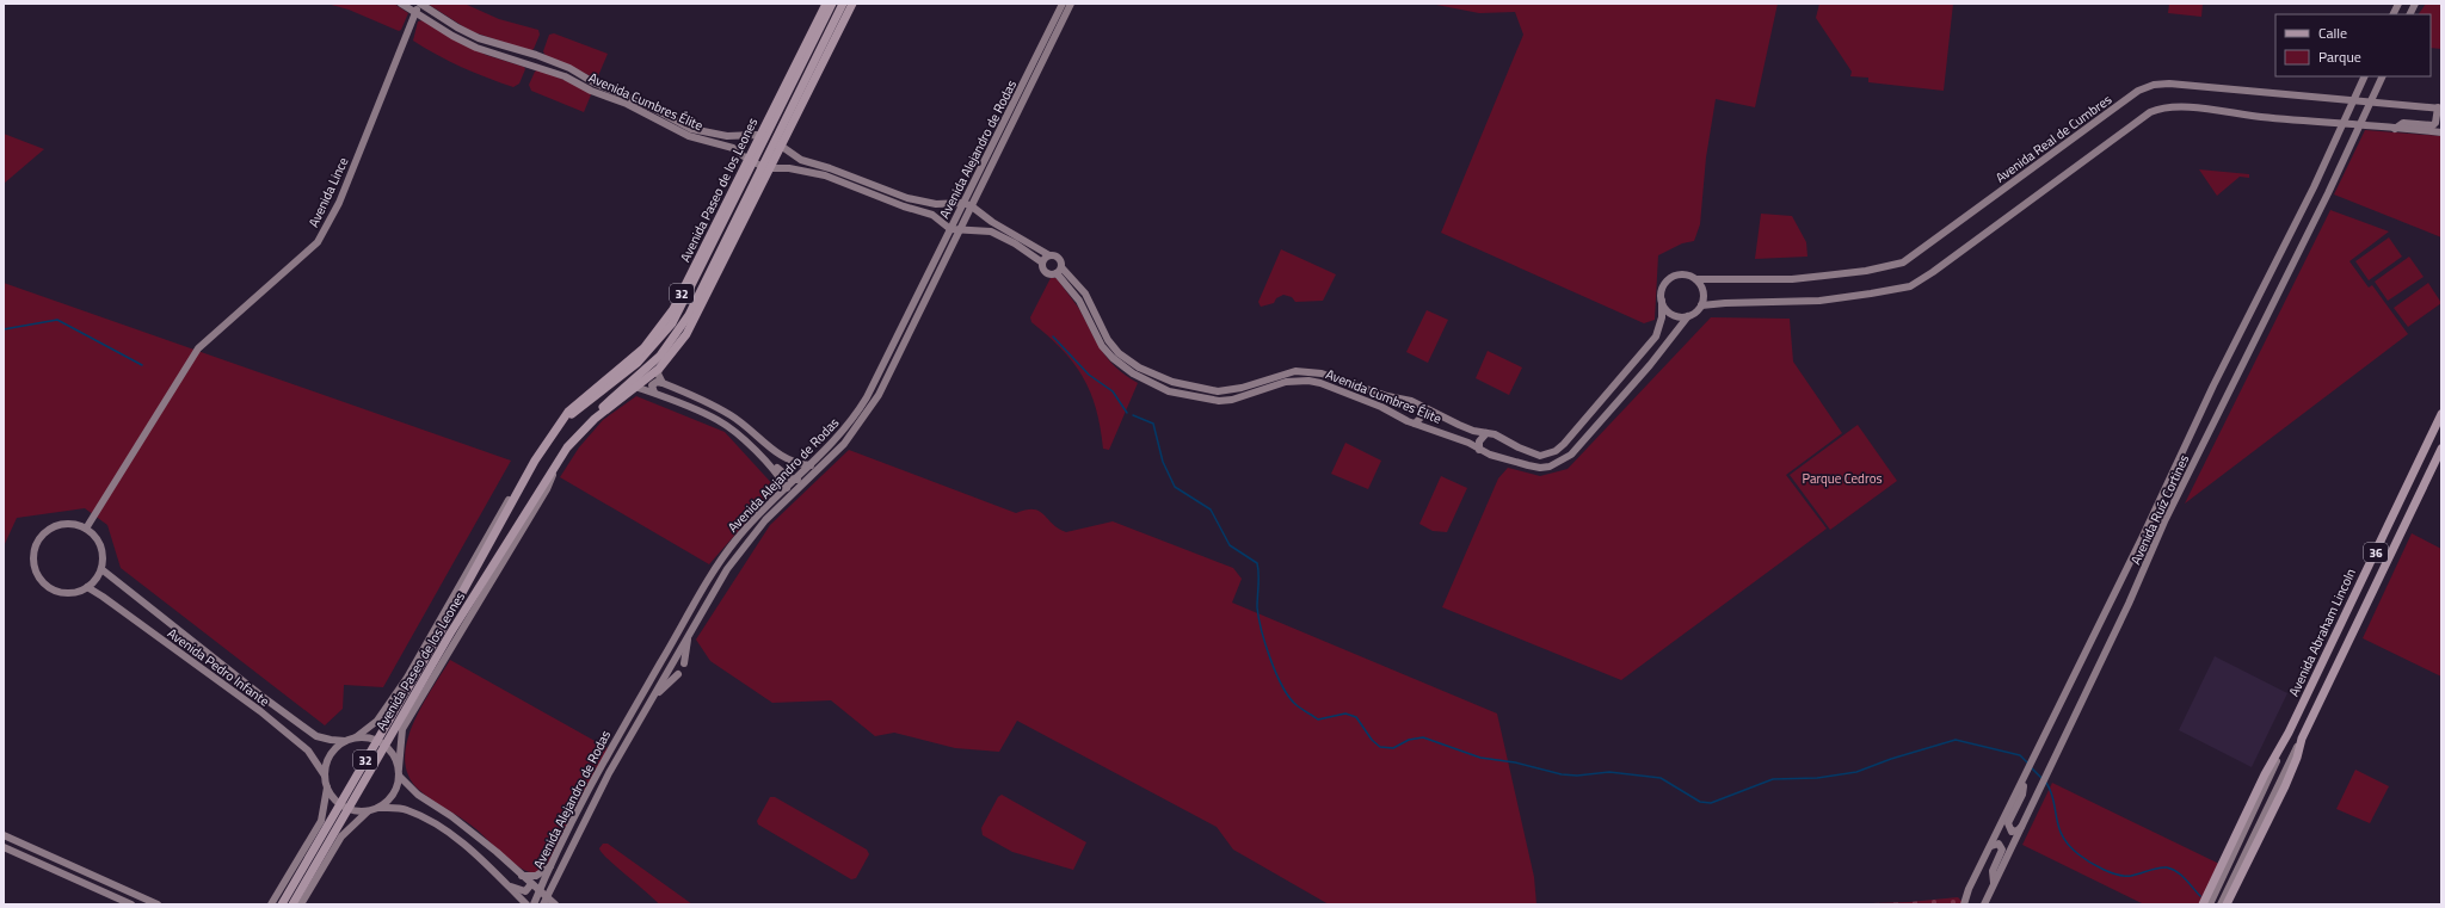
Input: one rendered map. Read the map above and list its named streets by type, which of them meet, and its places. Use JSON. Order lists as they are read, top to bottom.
{
  "streets": {
    "main road": [
      "Avenida Paseo de los Leones",
      "32",
      "36",
      "Avenida Abraham Lincoln"
    ],
    "street": [
      "Avenida Cumbres Élite",
      "Avenida Real de Cumbres",
      "Avenida Alejandro de Rodas",
      "Avenida Lince",
      "Avenida Ruíz Cortines",
      "Avenida Pedro Infante"
    ]
  },
  "crossings": [
    ["Avenida Cumbres Élite", "Avenida Alejandro de Rodas"],
    ["Avenida Cumbres Élite", "Avenida Paseo de los Leones"],
    ["Avenida Cumbres Élite", "Avenida Lince"],
    ["Avenida Real de Cumbres", "Avenida Ruíz Cortines"],
    ["Avenida Paseo de los Leones", "Avenida Pedro Infante"],
    ["Avenida Lince", "Avenida Pedro Infante"]
  ],
  "parks": ["Parque Cedros"],
  "legend": ["Calle", "Parque"]
}
